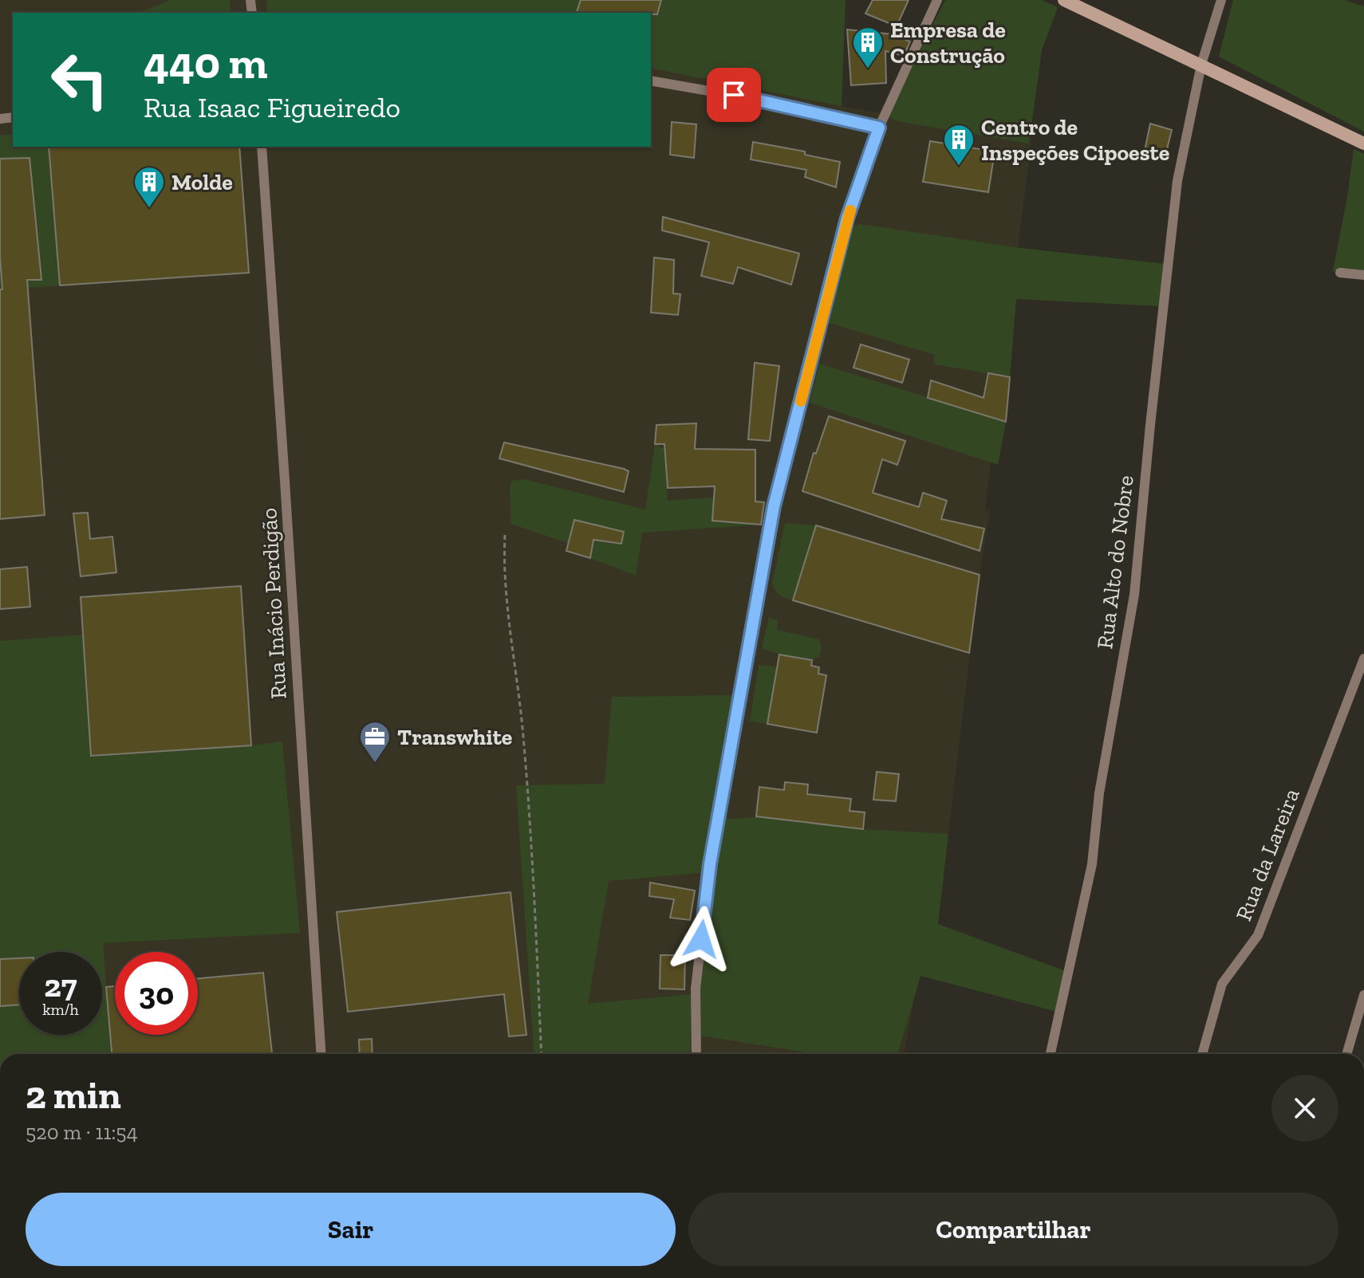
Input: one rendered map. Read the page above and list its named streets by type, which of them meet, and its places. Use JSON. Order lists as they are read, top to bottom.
{
  "streets": {
    "street": ["Rua Alto do Nobre", "Rua Inácio Perdigão", "Rua da Lareira"]
  },
  "places": {
    "building": ["Empresa de Construção", "Centro de Inspeções Cipoeste", "Molde"],
    "office": ["Transwhite"]
  },
  "page": {
    "turn": ["440 m", "Rua Isaac Figueiredo"],
    "speed": "27 km/h",
    "limit": "30",
    "heading": ["2 min", "520 m · 11:54"],
    "buttons": ["Sair", "Compartilhar"]
  }
}
